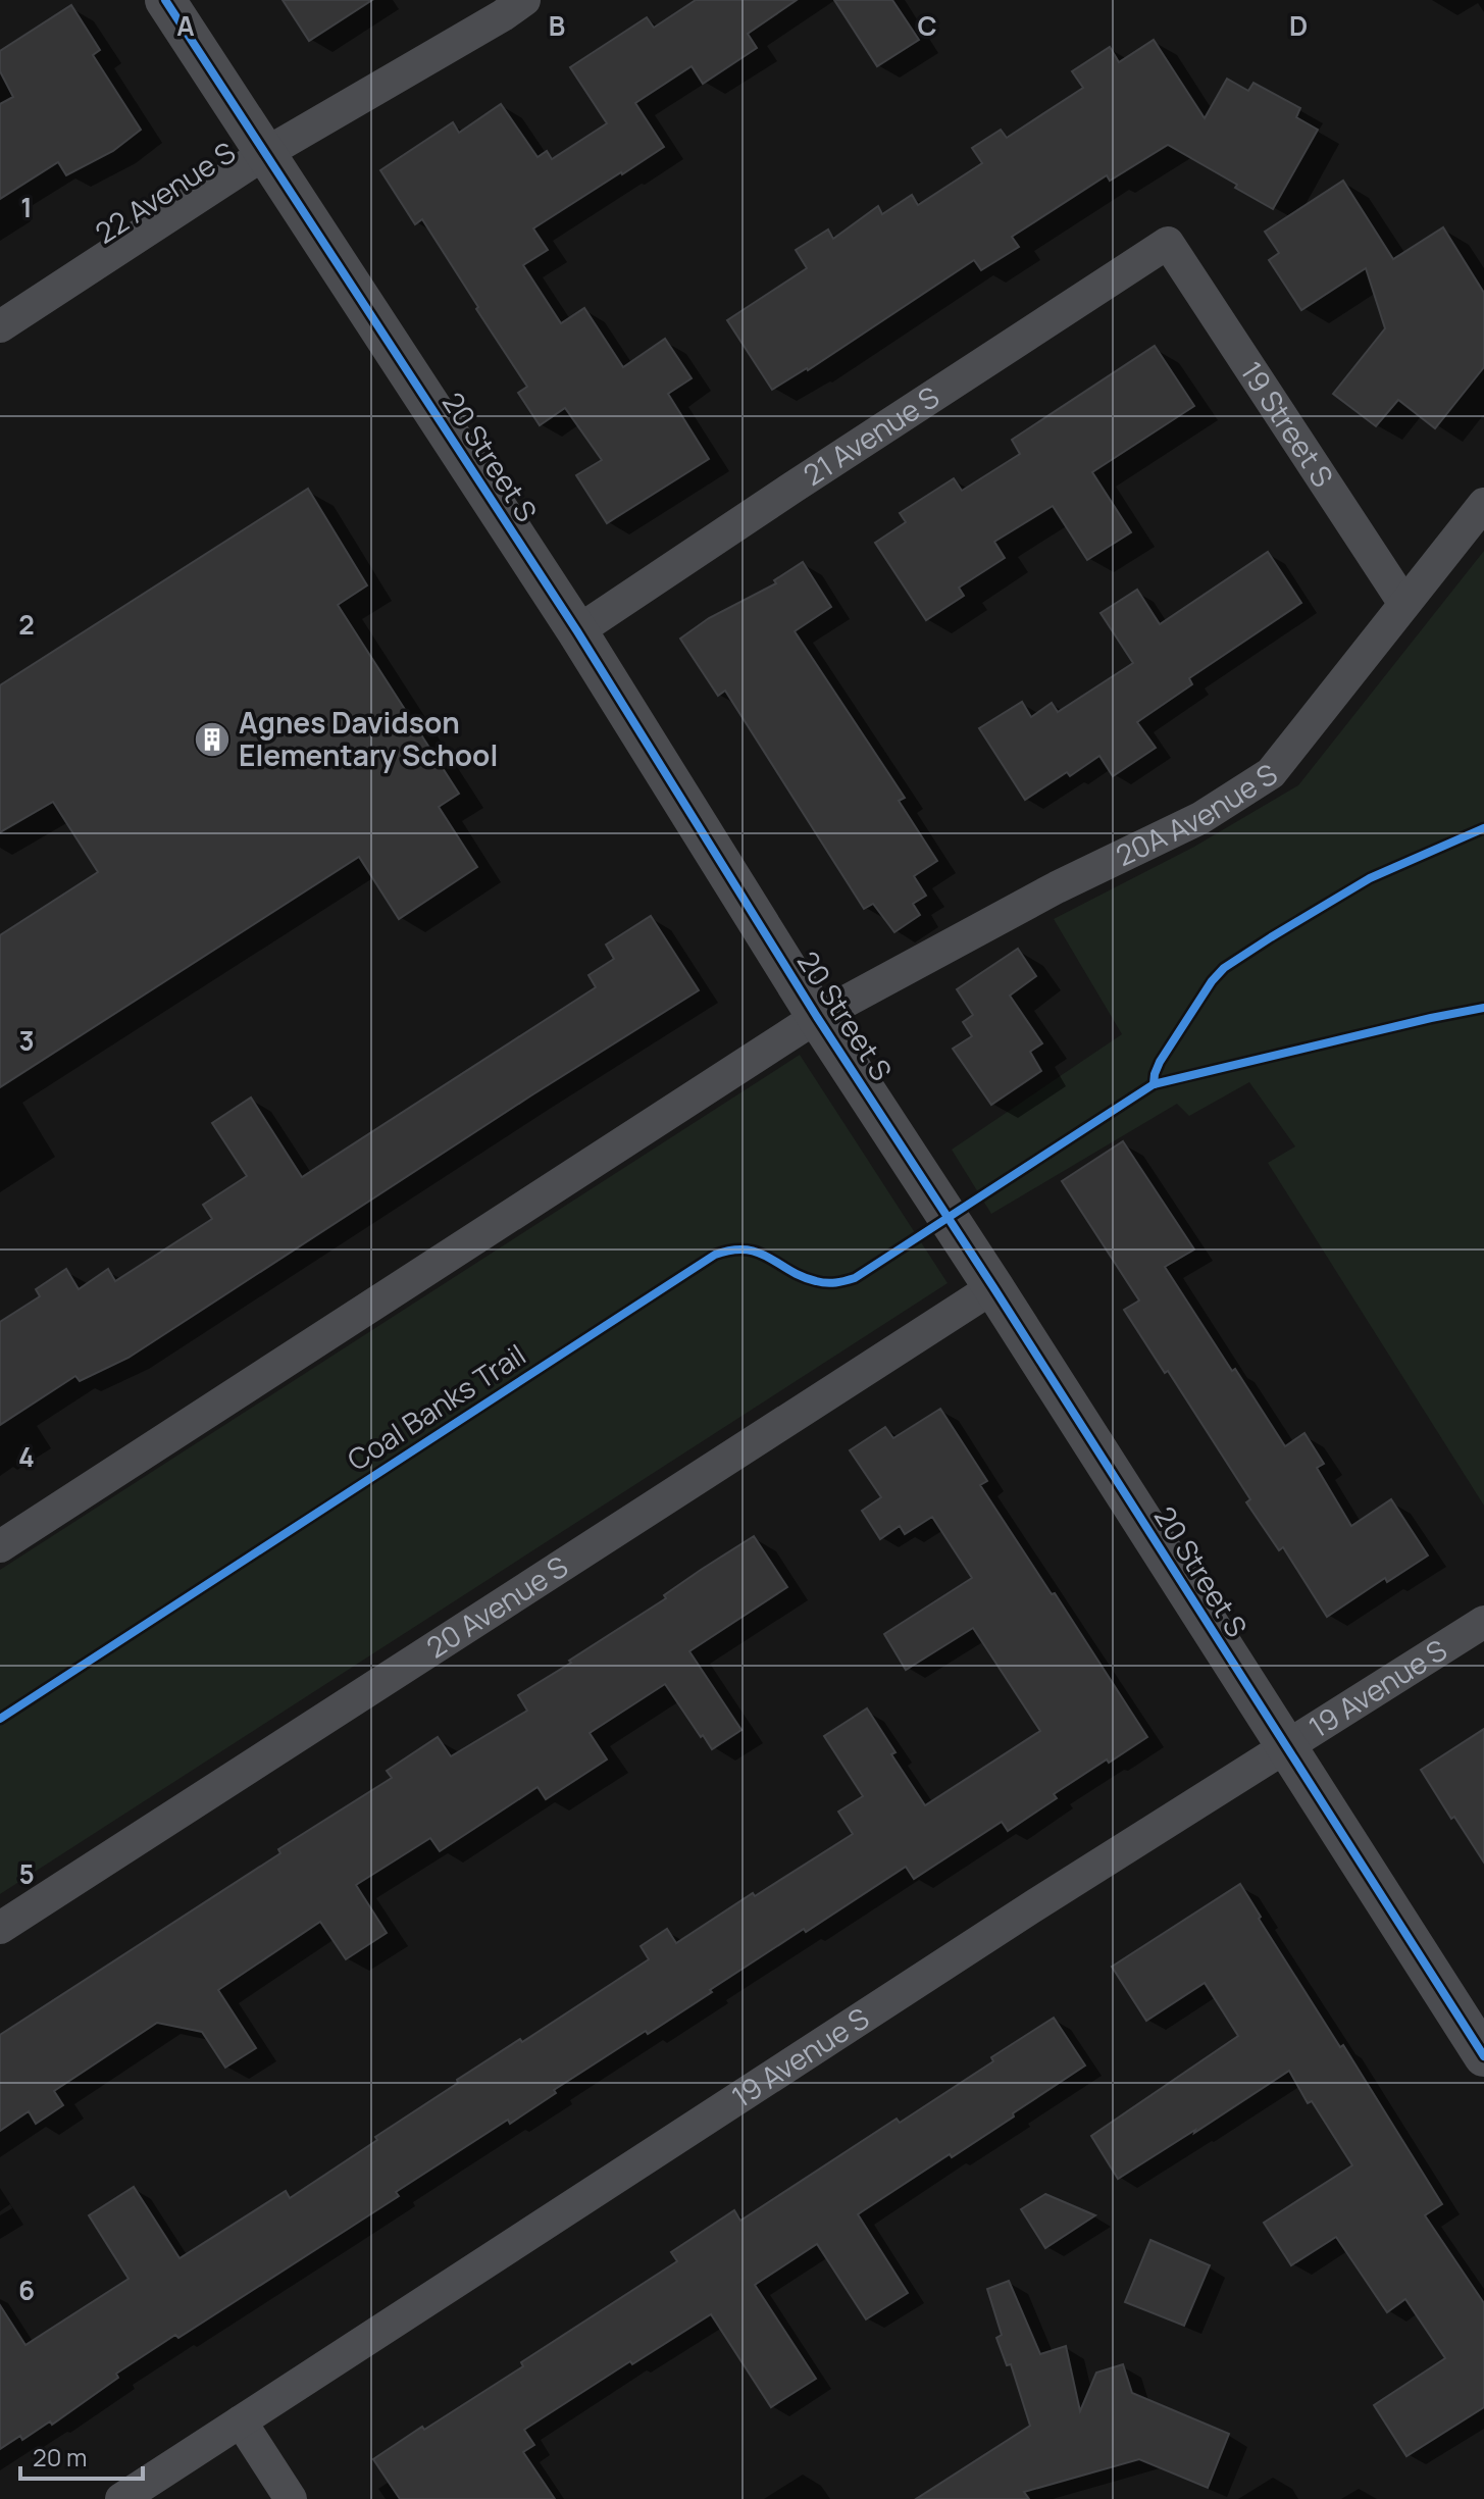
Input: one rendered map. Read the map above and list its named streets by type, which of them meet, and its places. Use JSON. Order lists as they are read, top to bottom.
{
  "streets": {
    "street": [
      "22 Avenue S",
      "19 Street S",
      "21 Avenue S",
      "20 Street S",
      "20A Avenue S",
      "20 Avenue S",
      "19 Avenue S"
    ],
    "cycle path": ["Coal Banks Trail"]
  },
  "crossings": [
    ["22 Avenue S", "20 Street S"],
    ["19 Street S", "21 Avenue S"],
    ["19 Street S", "20A Avenue S"],
    ["21 Avenue S", "20 Street S"],
    ["20 Street S", "20A Avenue S"],
    ["20 Street S", "20 Avenue S"],
    ["20 Street S", "19 Avenue S"]
  ],
  "places": {
    "building": ["Agnes Davidson Elementary School"]
  },
  "scale_bar": "20 m",
  "grid": {
    "columns": [
      "A",
      "B",
      "C",
      "D"
    ],
    "rows": [
      "1",
      "2",
      "3",
      "4",
      "5",
      "6"
    ]
  }
}
